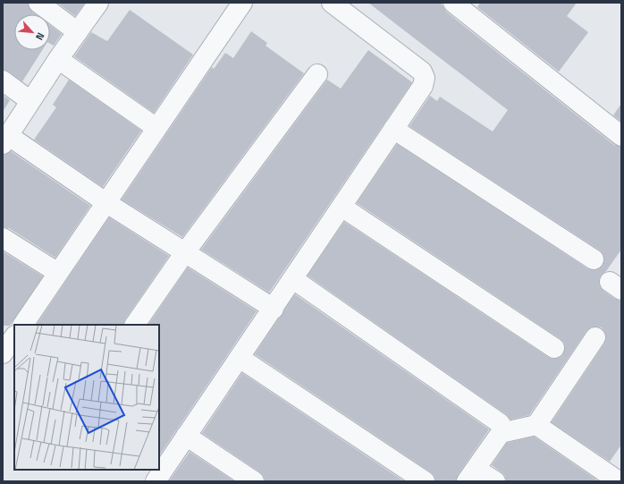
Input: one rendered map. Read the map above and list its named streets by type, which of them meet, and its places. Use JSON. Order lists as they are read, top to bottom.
{
  "north": "bottom right"
}
